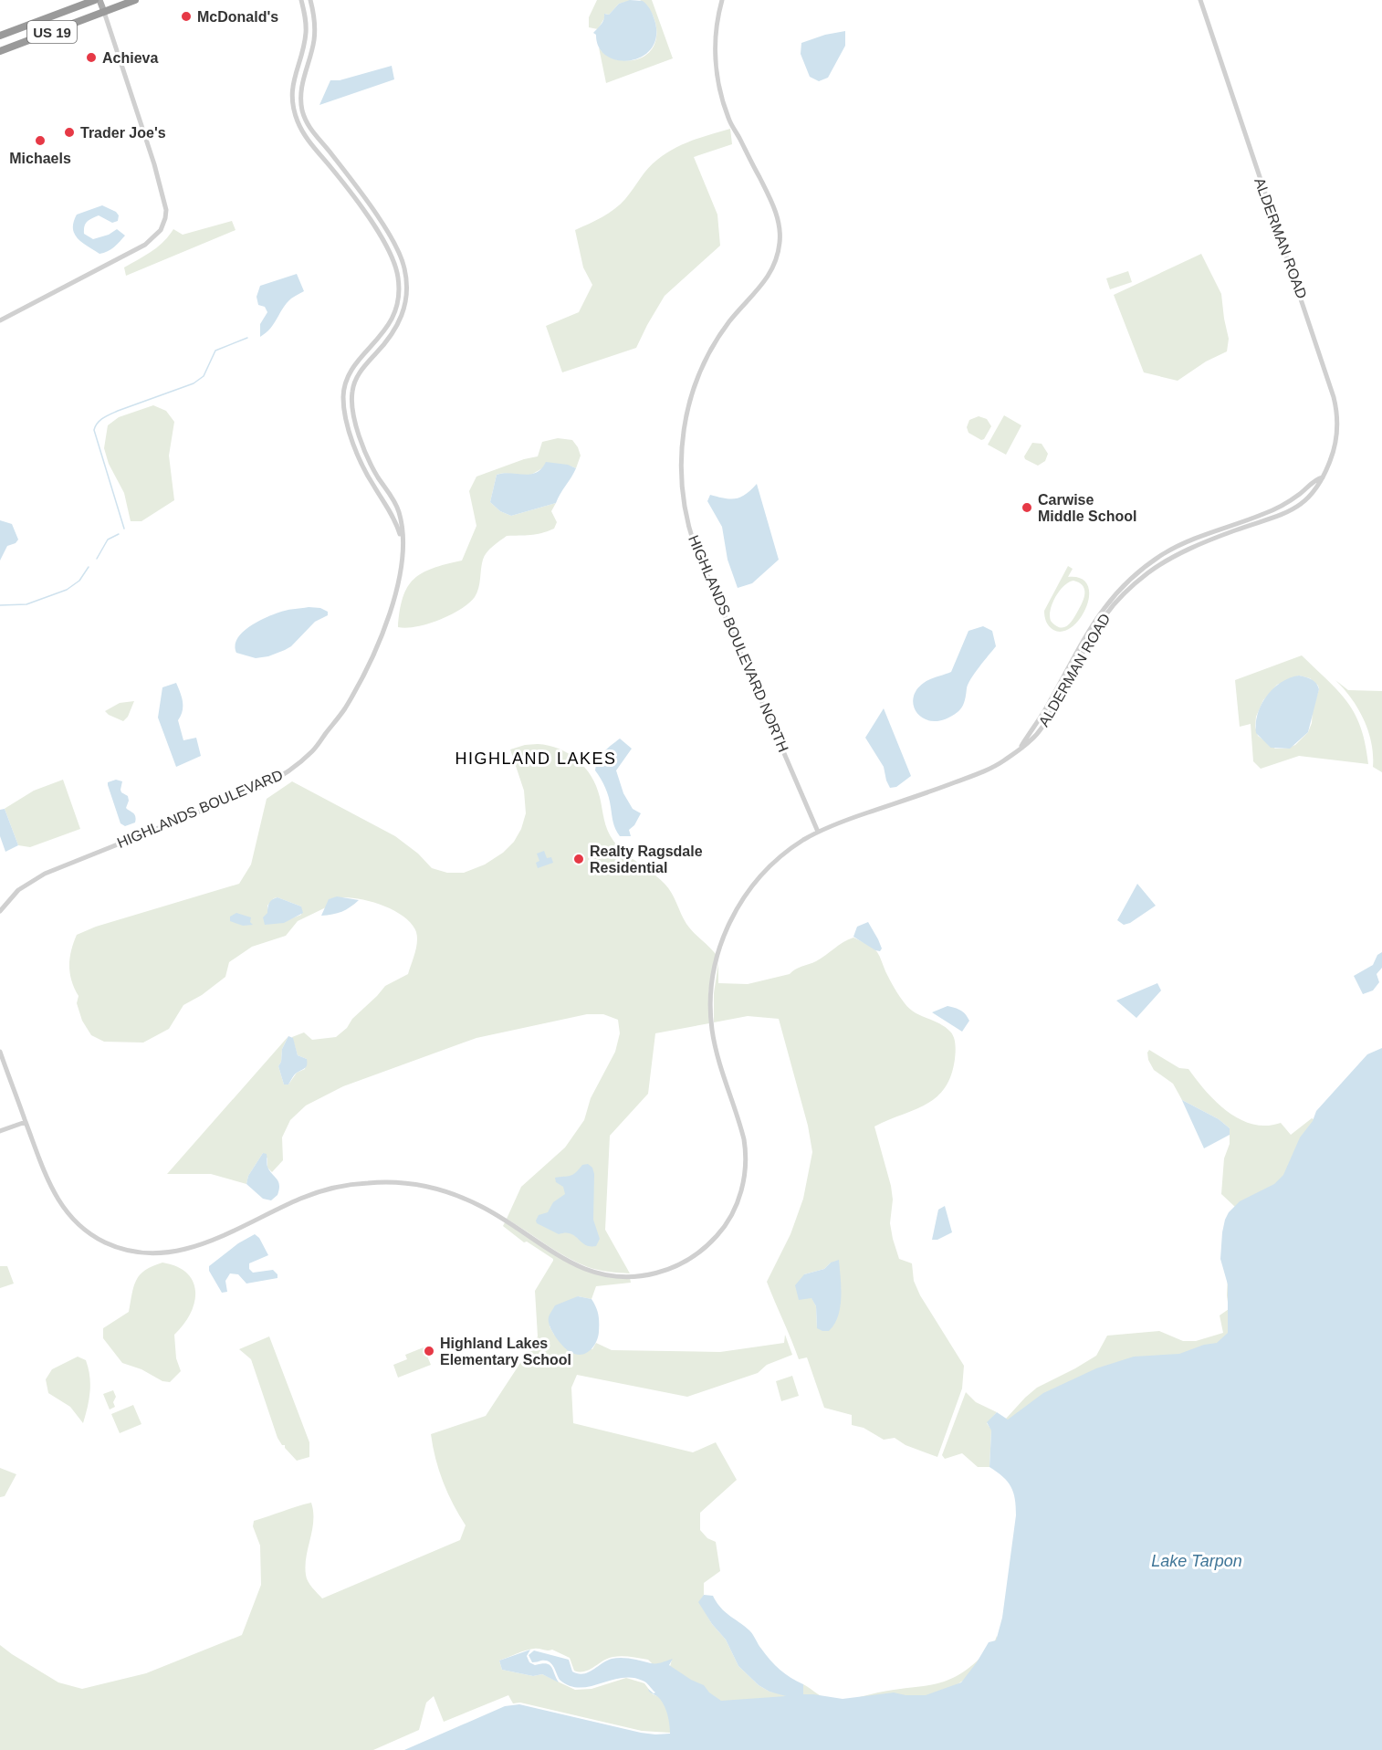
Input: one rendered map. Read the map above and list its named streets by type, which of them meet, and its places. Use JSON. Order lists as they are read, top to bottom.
{
  "streets": {
    "highway": ["US 19"],
    "street": ["ALDERMAN ROAD", "HIGHLANDS BOULEVARD NORTH", "HIGHLANDS BOULEVARD"]
  },
  "crossings": [
    ["ALDERMAN ROAD", "HIGHLANDS BOULEVARD NORTH"]
  ],
  "districts": ["HIGHLAND LAKES"],
  "water": ["Lake Tarpon"],
  "places": [
    "McDonald's",
    "Achieva",
    "Trader Joe's",
    "Michaels",
    "Carwise Middle School",
    "Realty Ragsdale Residential",
    "Highland Lakes Elementary School"
  ]
}
